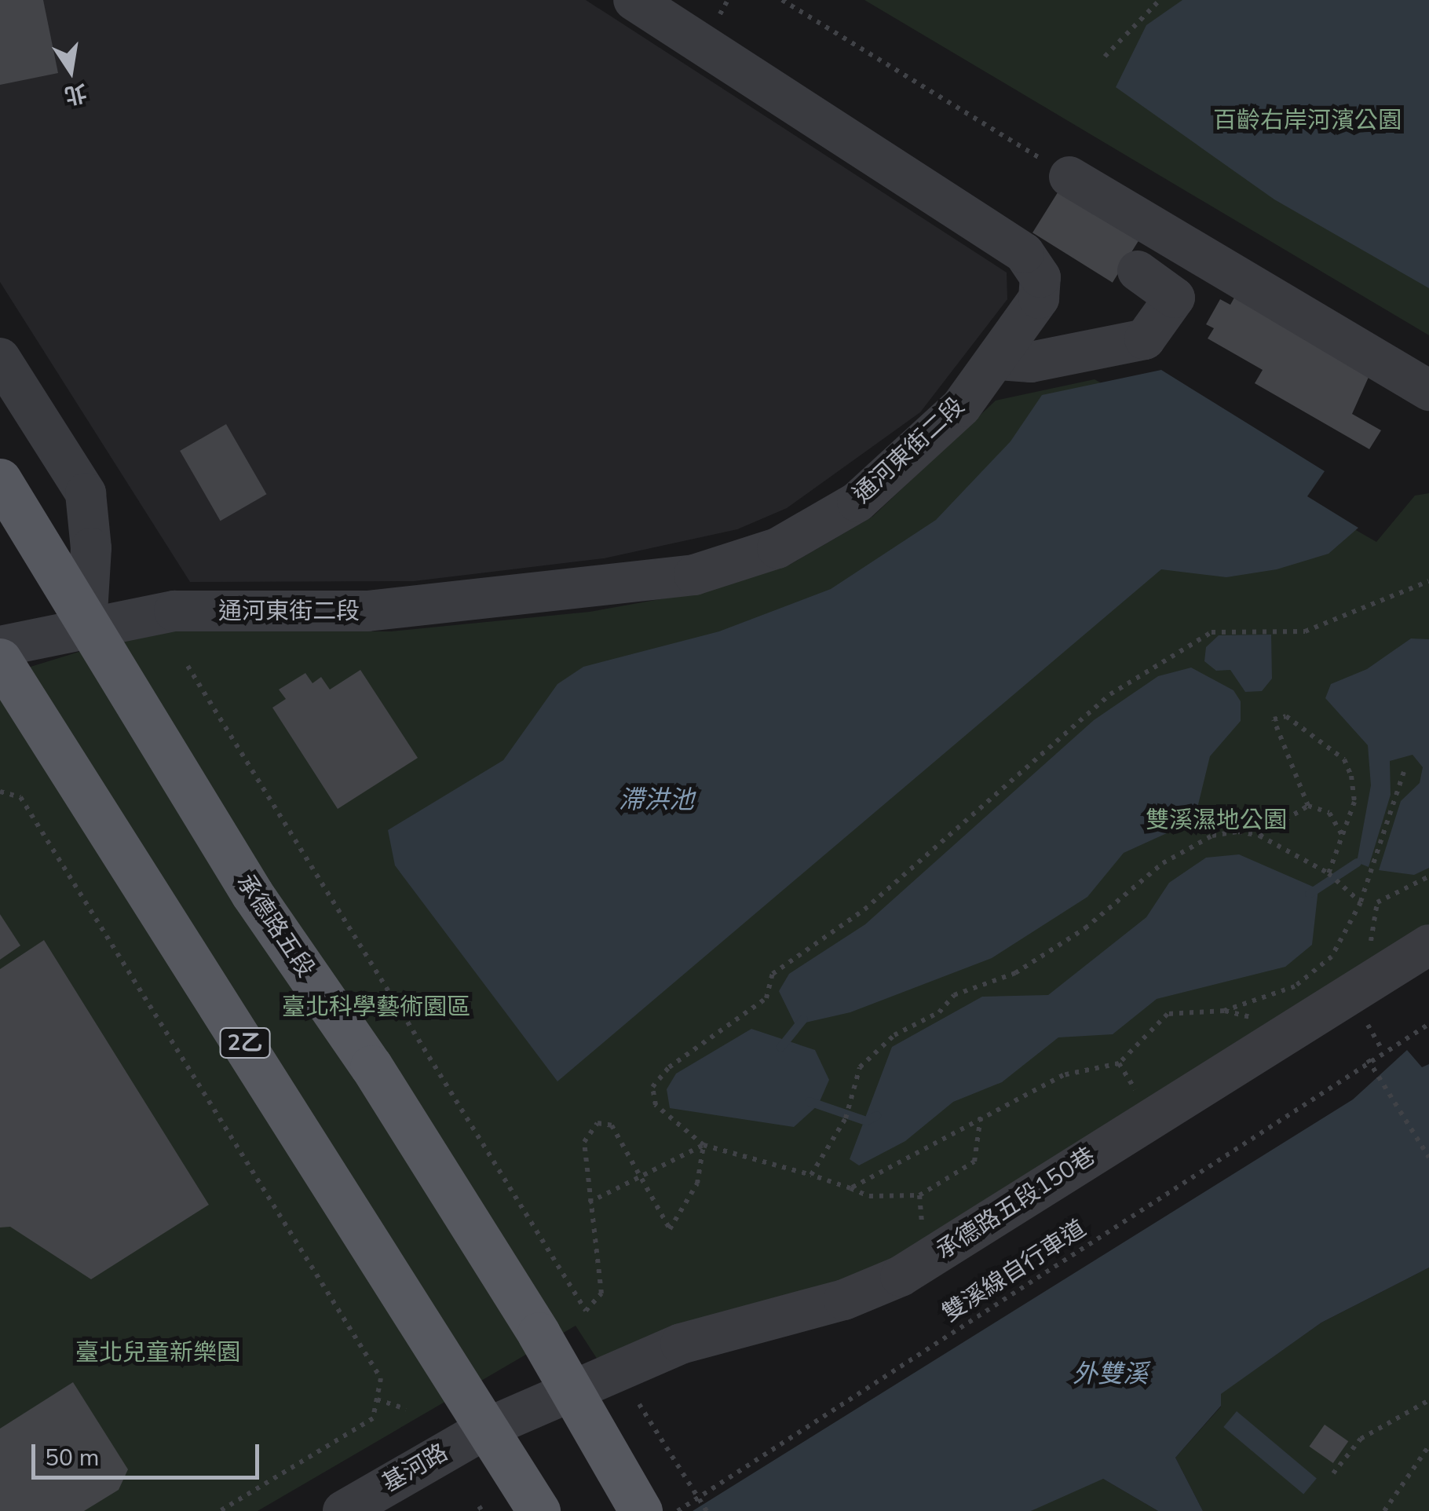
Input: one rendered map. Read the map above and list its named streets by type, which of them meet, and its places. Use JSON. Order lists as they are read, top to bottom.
{
  "streets": {
    "main road": ["承德路五段", "2乙"],
    "street": ["通河東街二段", "承德路五段150巷", "基河路"],
    "path": ["雙溪線自行車道"]
  },
  "crossings": [
    ["通河東街二段", "承德路五段"],
    ["承德路五段", "承德路五段150巷"],
    ["2乙", "承德路五段150巷"],
    ["2乙", "基河路"],
    ["承德路五段150巷", "基河路"]
  ],
  "water": ["滯洪池", "外雙溪"],
  "parks": [
    "百齡右岸河濱公園",
    "雙溪濕地公園",
    "臺北科學藝術園區",
    "臺北兒童新樂園"
  ],
  "scale_bar": "50 m",
  "north": "bottom"
}
